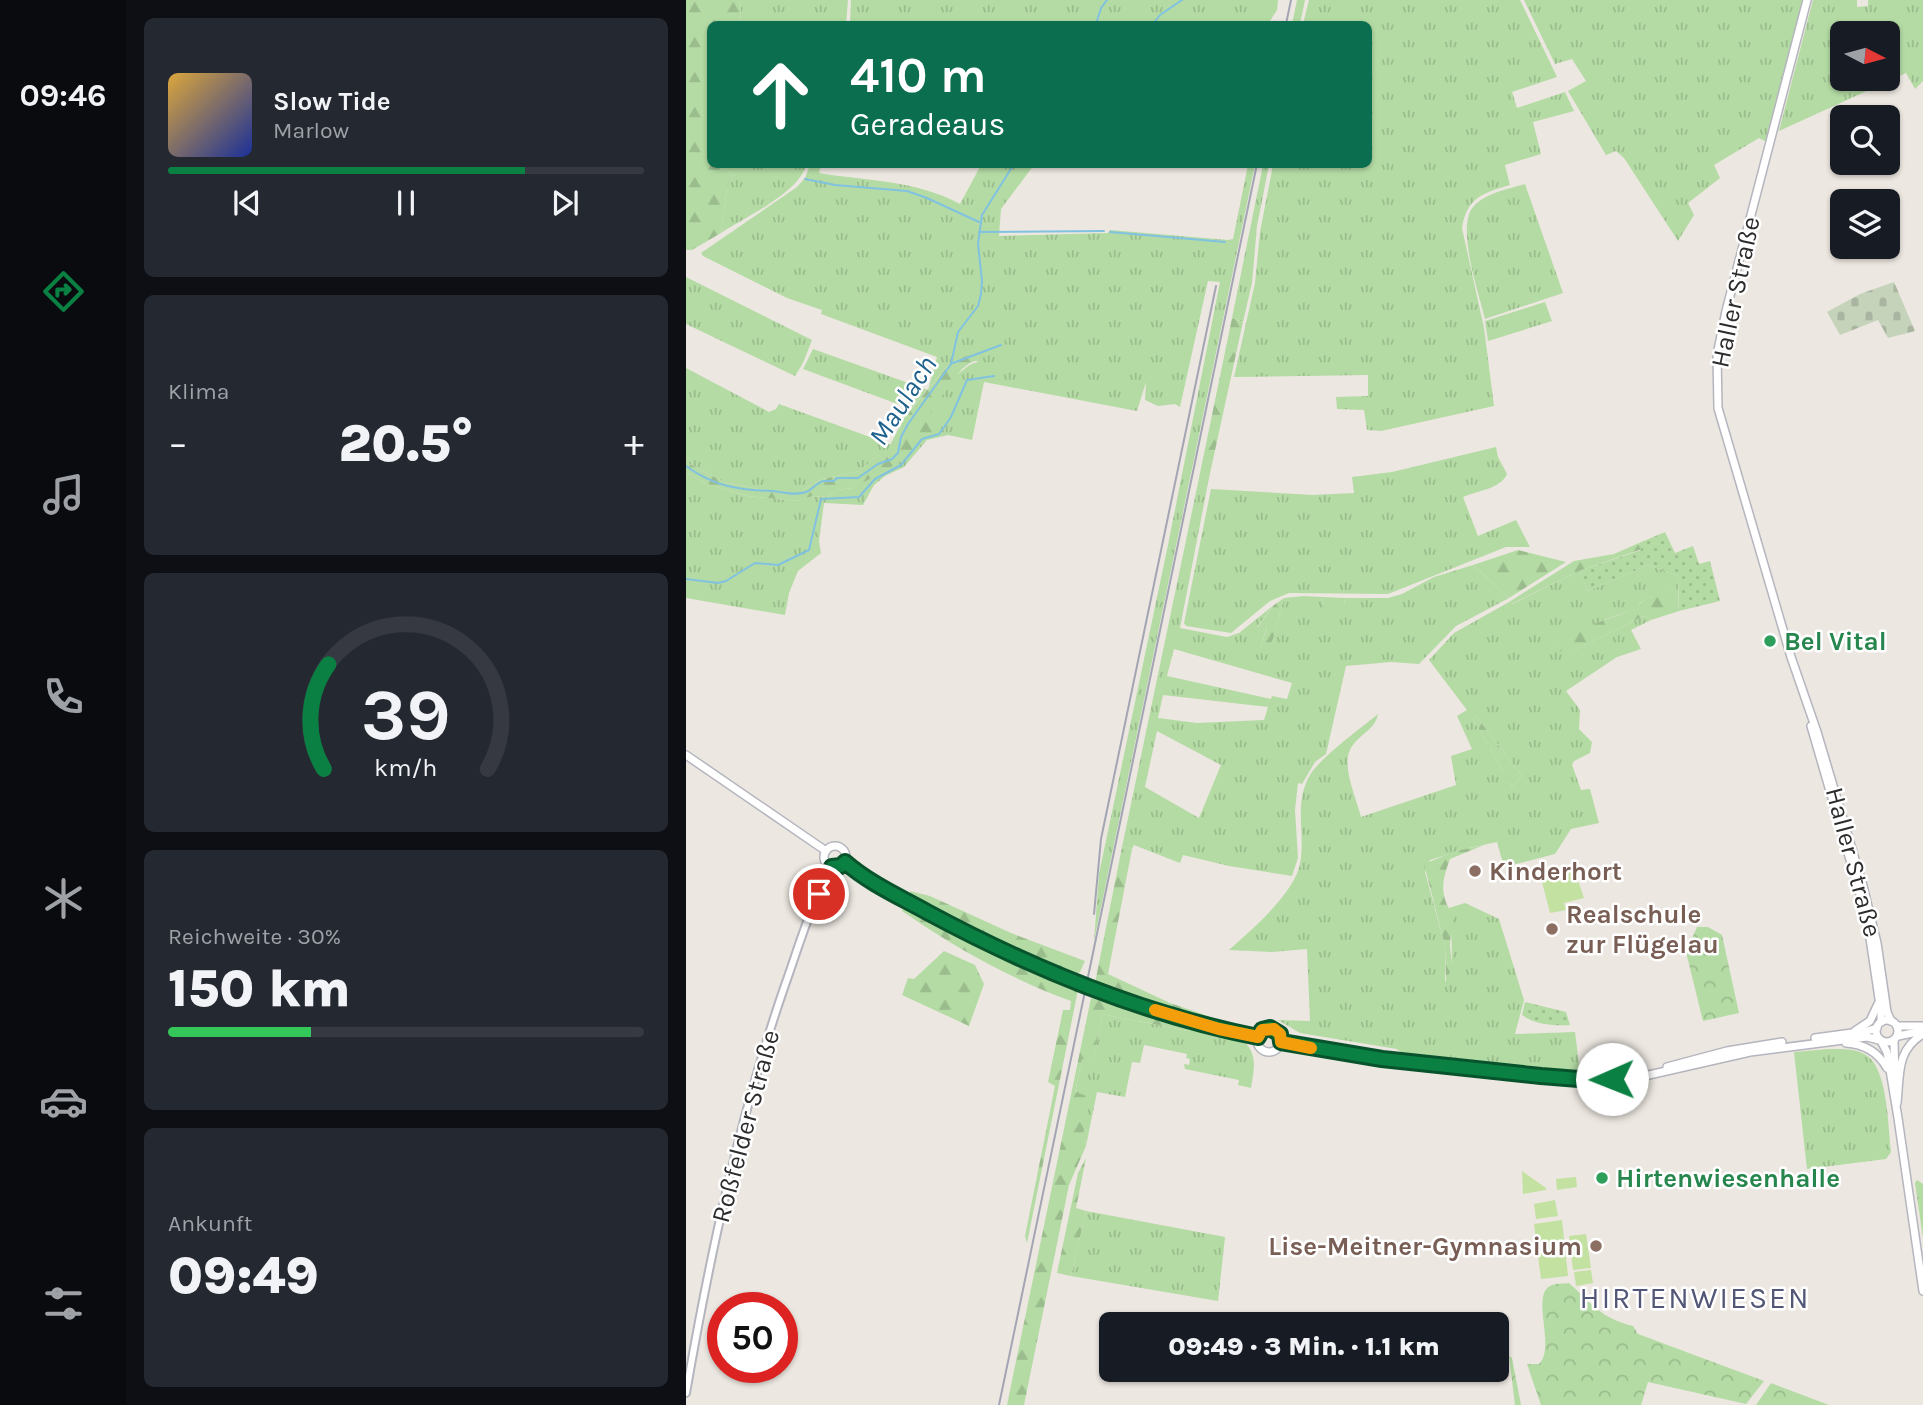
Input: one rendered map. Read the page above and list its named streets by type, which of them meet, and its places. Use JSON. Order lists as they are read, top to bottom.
{
  "streets": {
    "main road": ["Haller Straße"],
    "street": ["Roßfelder Straße"]
  },
  "districts": ["HIRTENWIESEN"],
  "water": ["Maulach"],
  "places": [
    "Bel Vital",
    "Kinderhort",
    "Realschule zur Flügelau",
    "Hirtenwiesenhalle",
    "Lise-Meitner-Gymnasium"
  ],
  "north": "right",
  "page": {
    "tabs": "09:46",
    "turn": ["410 m", "Geradeaus"],
    "song": ["Slow Tide", "Marlow"],
    "tile": [
      "Klima",
      ["Reichweite · 30%", "150 km"],
      ["Ankunft", "09:49"]
    ],
    "heat": ["−", "20.5°", "+"],
    "limit": "50",
    "trip": "09:49 · 3 Min. · 1.1 km",
    "gauge": ["39", "km/h"]
  }
}
